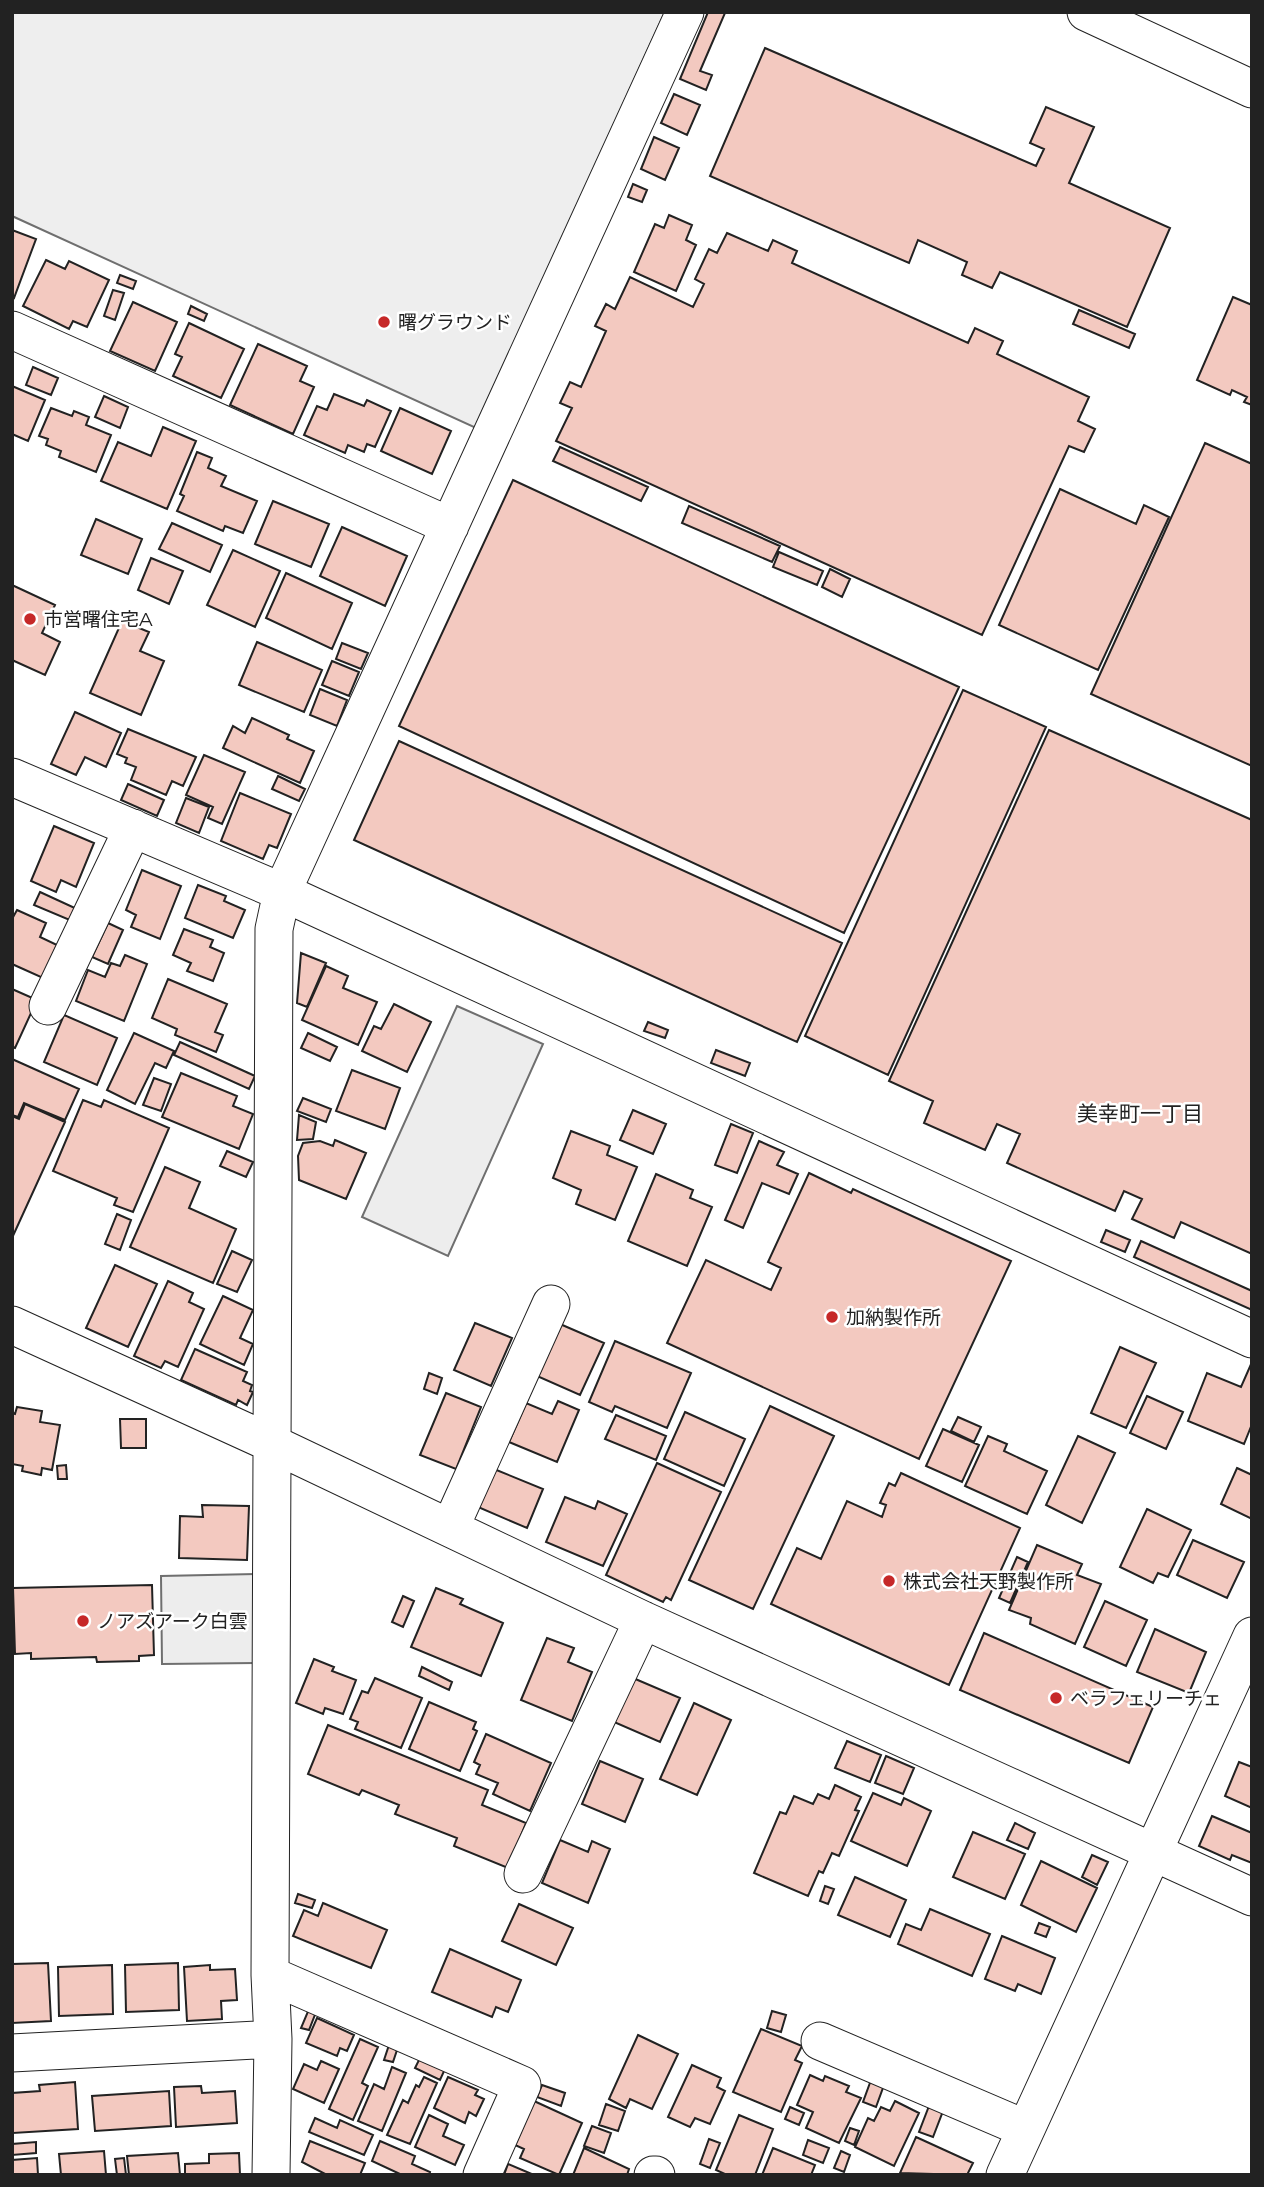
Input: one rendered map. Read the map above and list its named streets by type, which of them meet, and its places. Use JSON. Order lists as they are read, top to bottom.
{
  "districts": ["美幸町一丁目"],
  "places": [
    "曙グラウンド",
    "市営曙住宅A",
    "加納製作所",
    "株式会社天野製作所",
    "ノアズアーク白雲",
    "ベラフェリーチェ"
  ]
}
